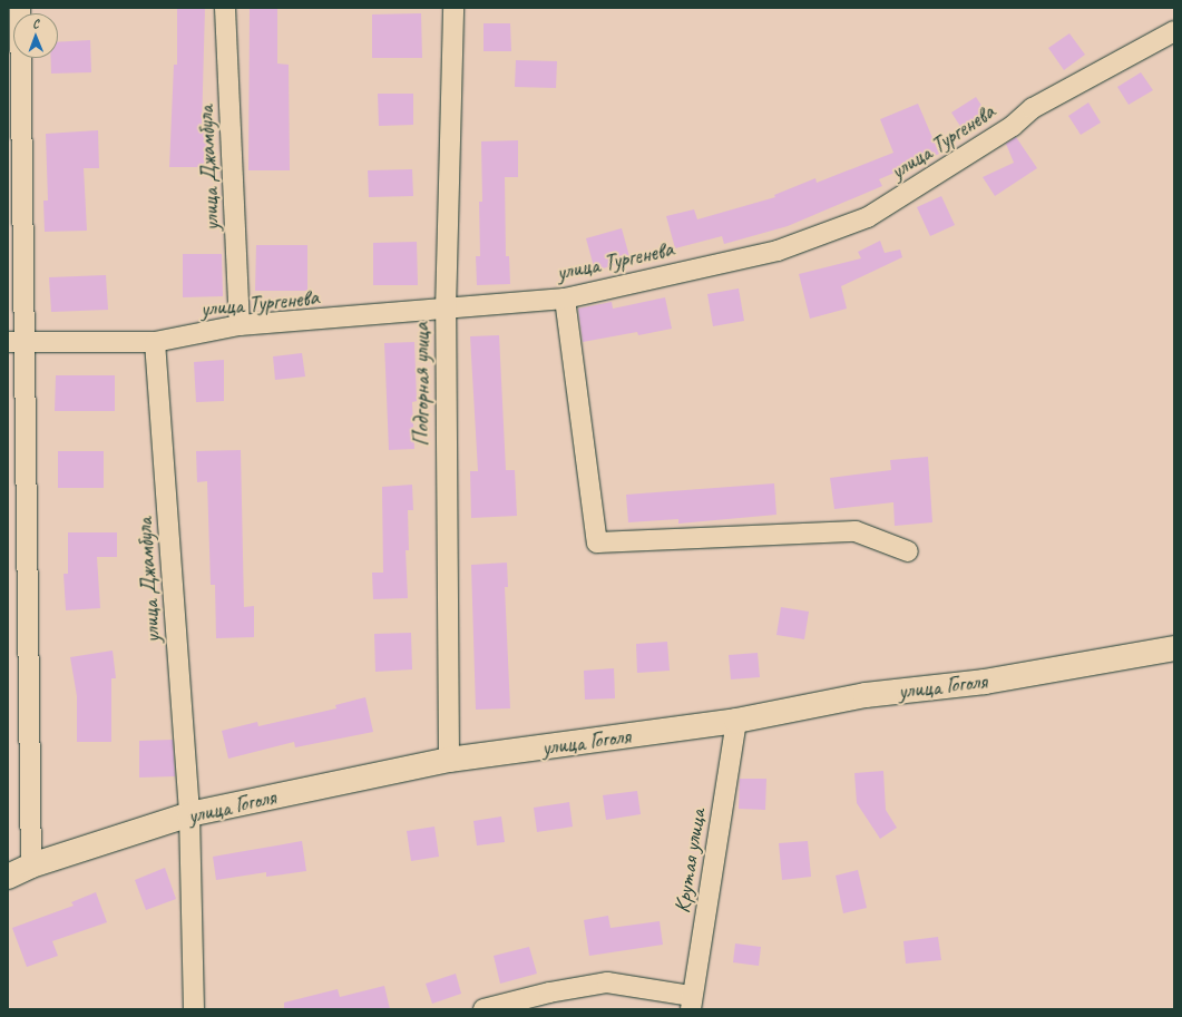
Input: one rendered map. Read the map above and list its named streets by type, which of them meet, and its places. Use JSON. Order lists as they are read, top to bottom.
{
  "streets": {
    "street": [
      "улица Тургенева",
      "улица Джамбула",
      "Подгорная улица",
      "улица Гоголя",
      "Крутая улица"
    ]
  },
  "crossings": [
    ["улица Тургенева", "улица Джамбула"],
    ["улица Тургенева", "Подгорная улица"],
    ["улица Джамбула", "улица Гоголя"],
    ["Подгорная улица", "улица Гоголя"],
    ["улица Гоголя", "Крутая улица"]
  ],
  "north": "top"
}
